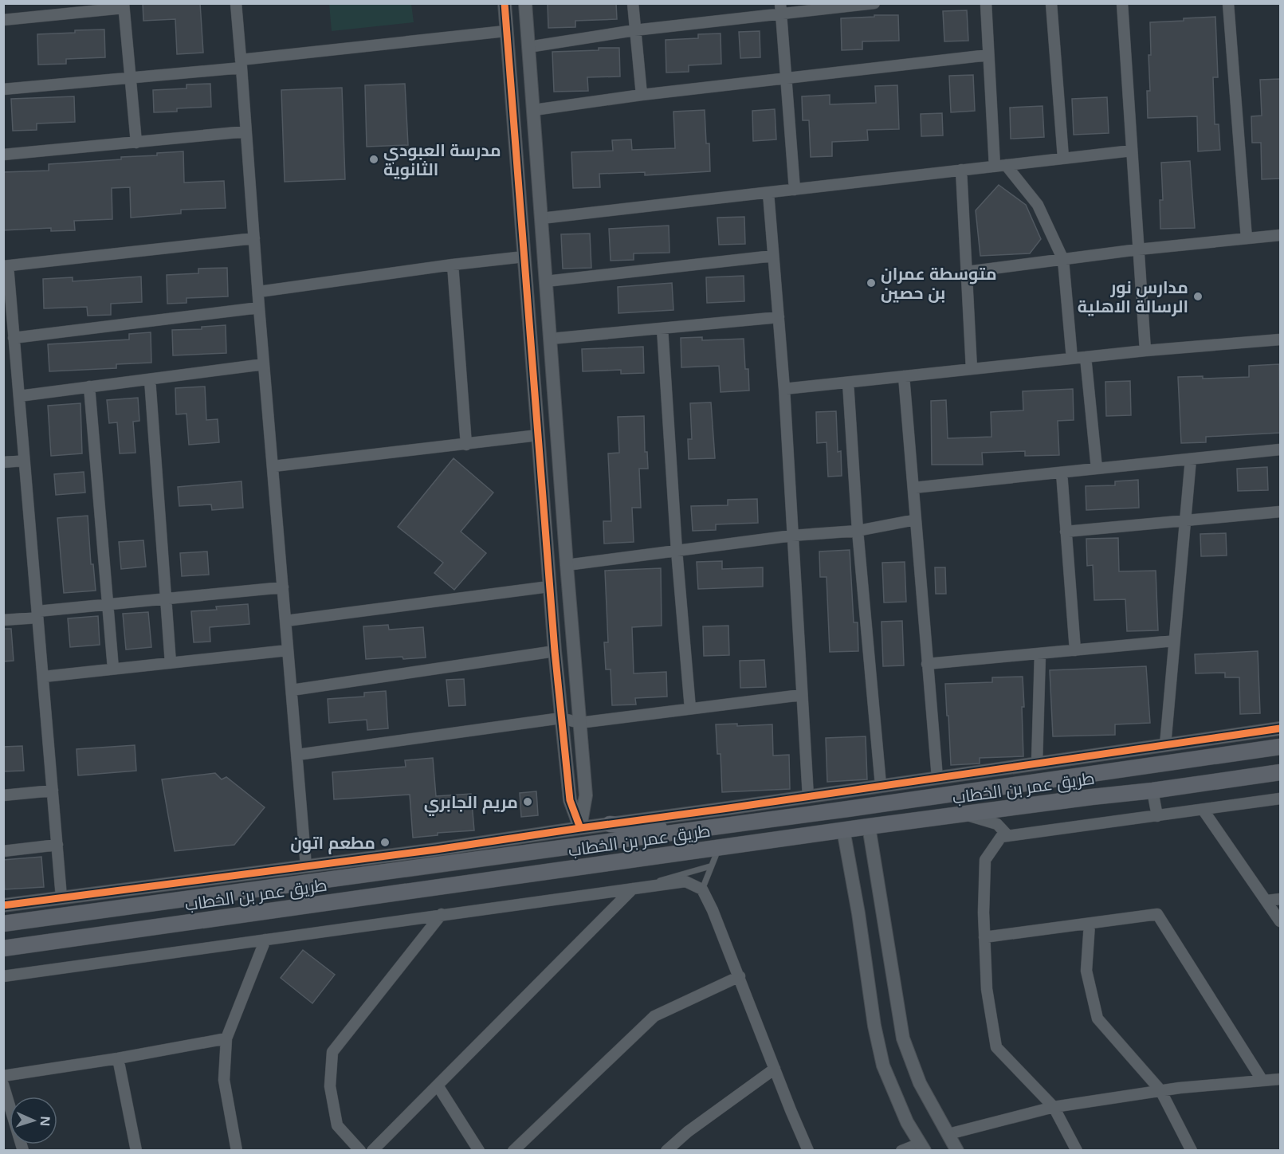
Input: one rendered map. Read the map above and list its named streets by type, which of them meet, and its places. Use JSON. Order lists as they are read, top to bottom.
{
  "streets": {
    "main road": ["طريق عمر بن الخطاب"]
  },
  "places": [
    "مدرسة العبودي الثانوية",
    "متوسطة عمران بن حصين",
    "مدارس نور الرسالة الاهلية",
    "مريم الجابري",
    "مطعم اتون"
  ],
  "north": "right"
}
